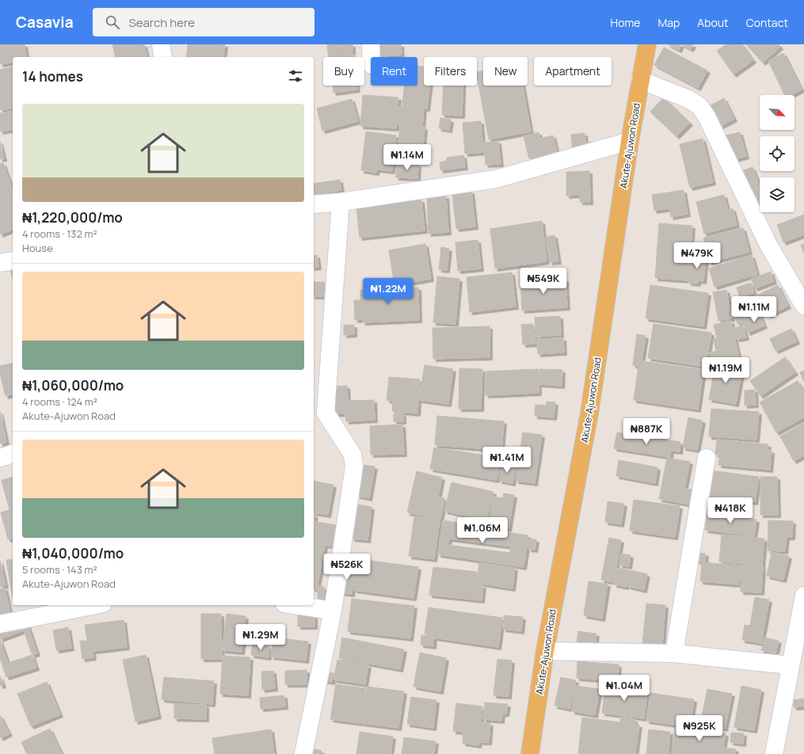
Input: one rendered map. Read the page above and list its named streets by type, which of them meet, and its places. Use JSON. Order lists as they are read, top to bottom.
{
  "streets": {
    "main road": ["Akute-Ajuwon Road"]
  },
  "north": "bottom right",
  "page": {
    "header": "Casavia",
    "search": "Search here",
    "nav": [
      "Home",
      "Map",
      "About",
      "Contact"
    ],
    "chip": [
      "Buy",
      "Rent",
      "Filters",
      "New",
      "Apartment"
    ],
    "heading": "14 homes",
    "list": [
      {
        "name": "₦1,220,000/mo",
        "note": "4 rooms · 132 m² · House"
      },
      {
        "name": "₦1,060,000/mo",
        "note": "4 rooms · 124 m² · Akute-Ajuwon Road"
      },
      {
        "name": "₦1,040,000/mo",
        "note": "5 rooms · 143 m² · Akute-Ajuwon Road"
      }
    ],
    "price": [
      "₦1.14M",
      "₦479K",
      "₦549K",
      "₦1.22M",
      "₦1.11M",
      "₦1.19M",
      "₦887K",
      "₦1.41M",
      "₦418K",
      "₦1.06M",
      "₦526K",
      "₦1.29M",
      "₦1.04M",
      "₦925K"
    ]
  }
}
